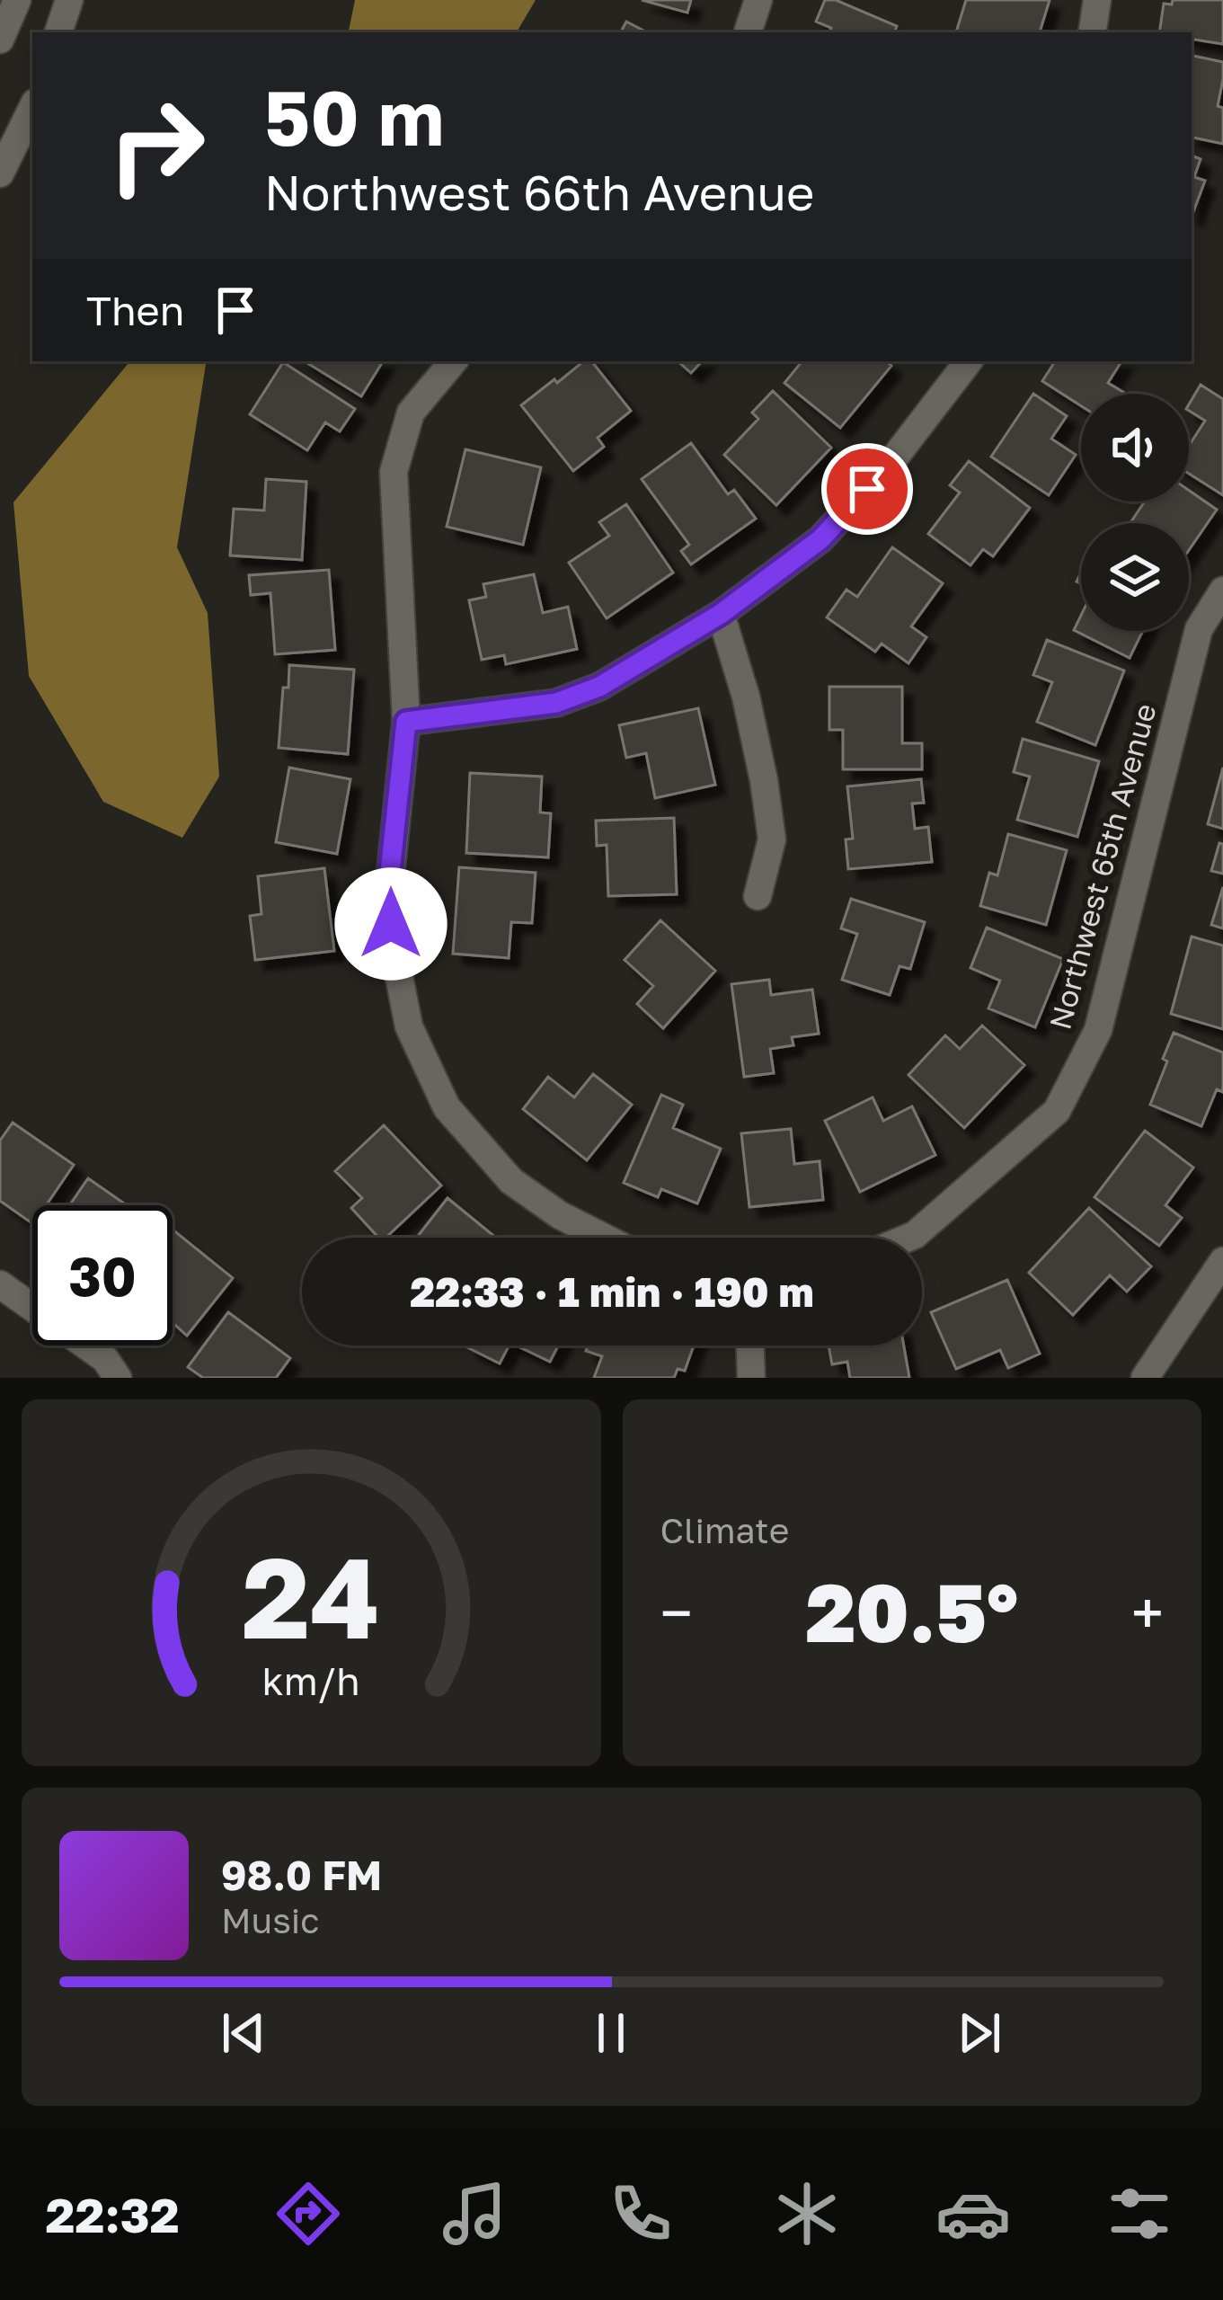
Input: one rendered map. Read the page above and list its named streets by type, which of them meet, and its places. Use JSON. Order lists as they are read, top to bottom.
{
  "streets": {
    "street": ["Northwest 65th Avenue"]
  },
  "page": {
    "turn": ["50 m", "Northwest 66th Avenue"],
    "then": "Then",
    "limit": "30",
    "trip": "22:33 · 1 min · 190 m",
    "tile": "Climate",
    "heat": ["−", "20.5°", "+"],
    "song": ["98.0 FM", "Music"],
    "tabs": "22:32",
    "gauge": ["24", "km/h"]
  }
}
